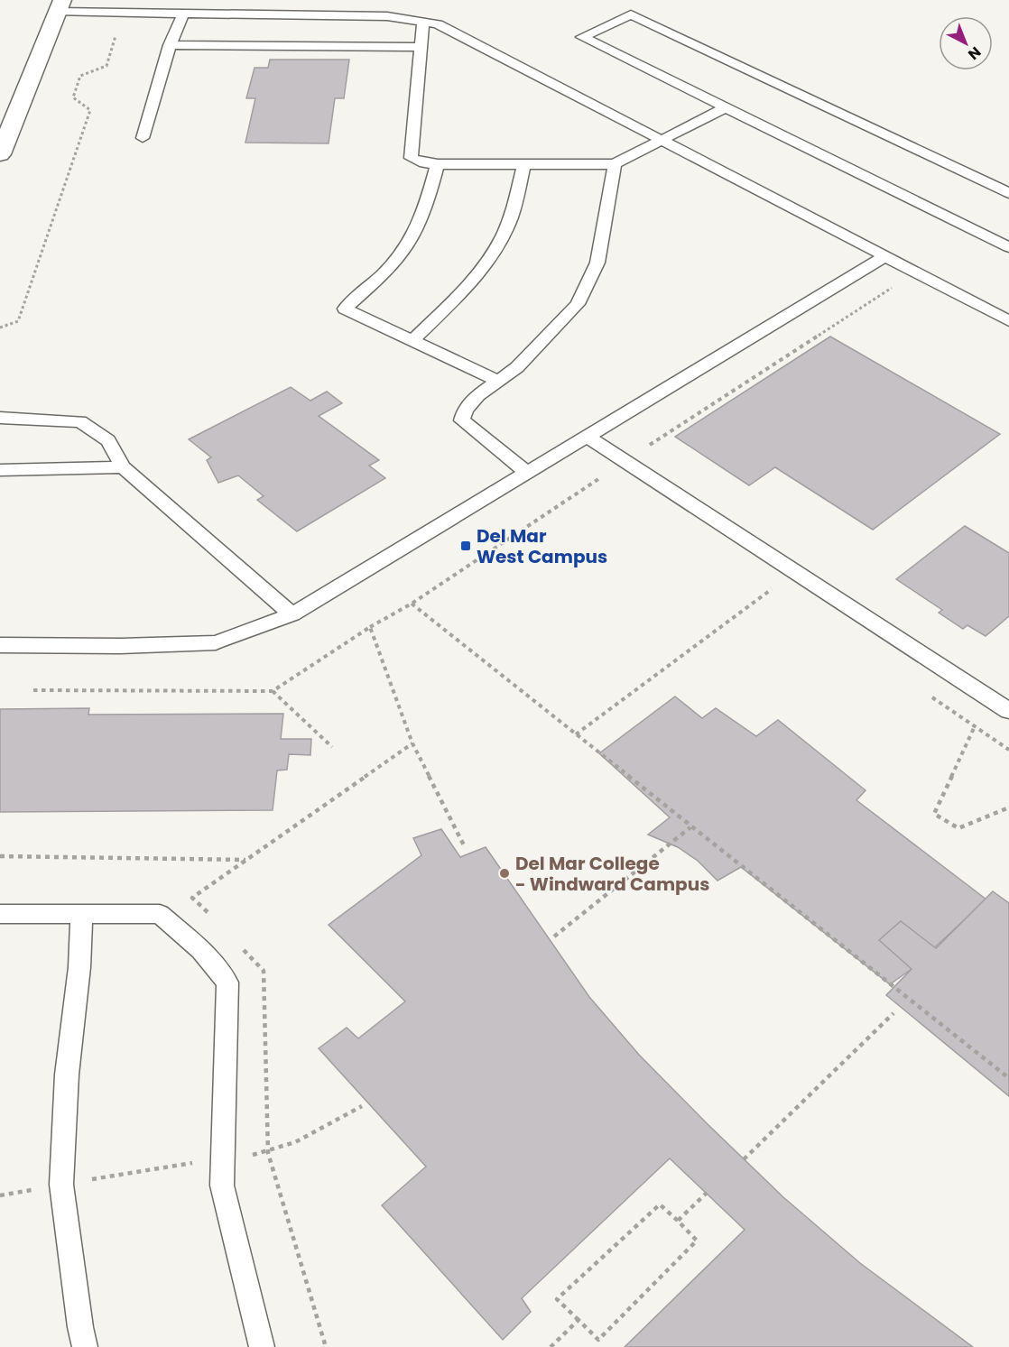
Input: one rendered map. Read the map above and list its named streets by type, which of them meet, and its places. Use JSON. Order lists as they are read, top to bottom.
{
  "places": {
    "transit": ["Del Mar West Campus"],
    "other": ["Del Mar College - Windward Campus"]
  },
  "north": "bottom right"
}
